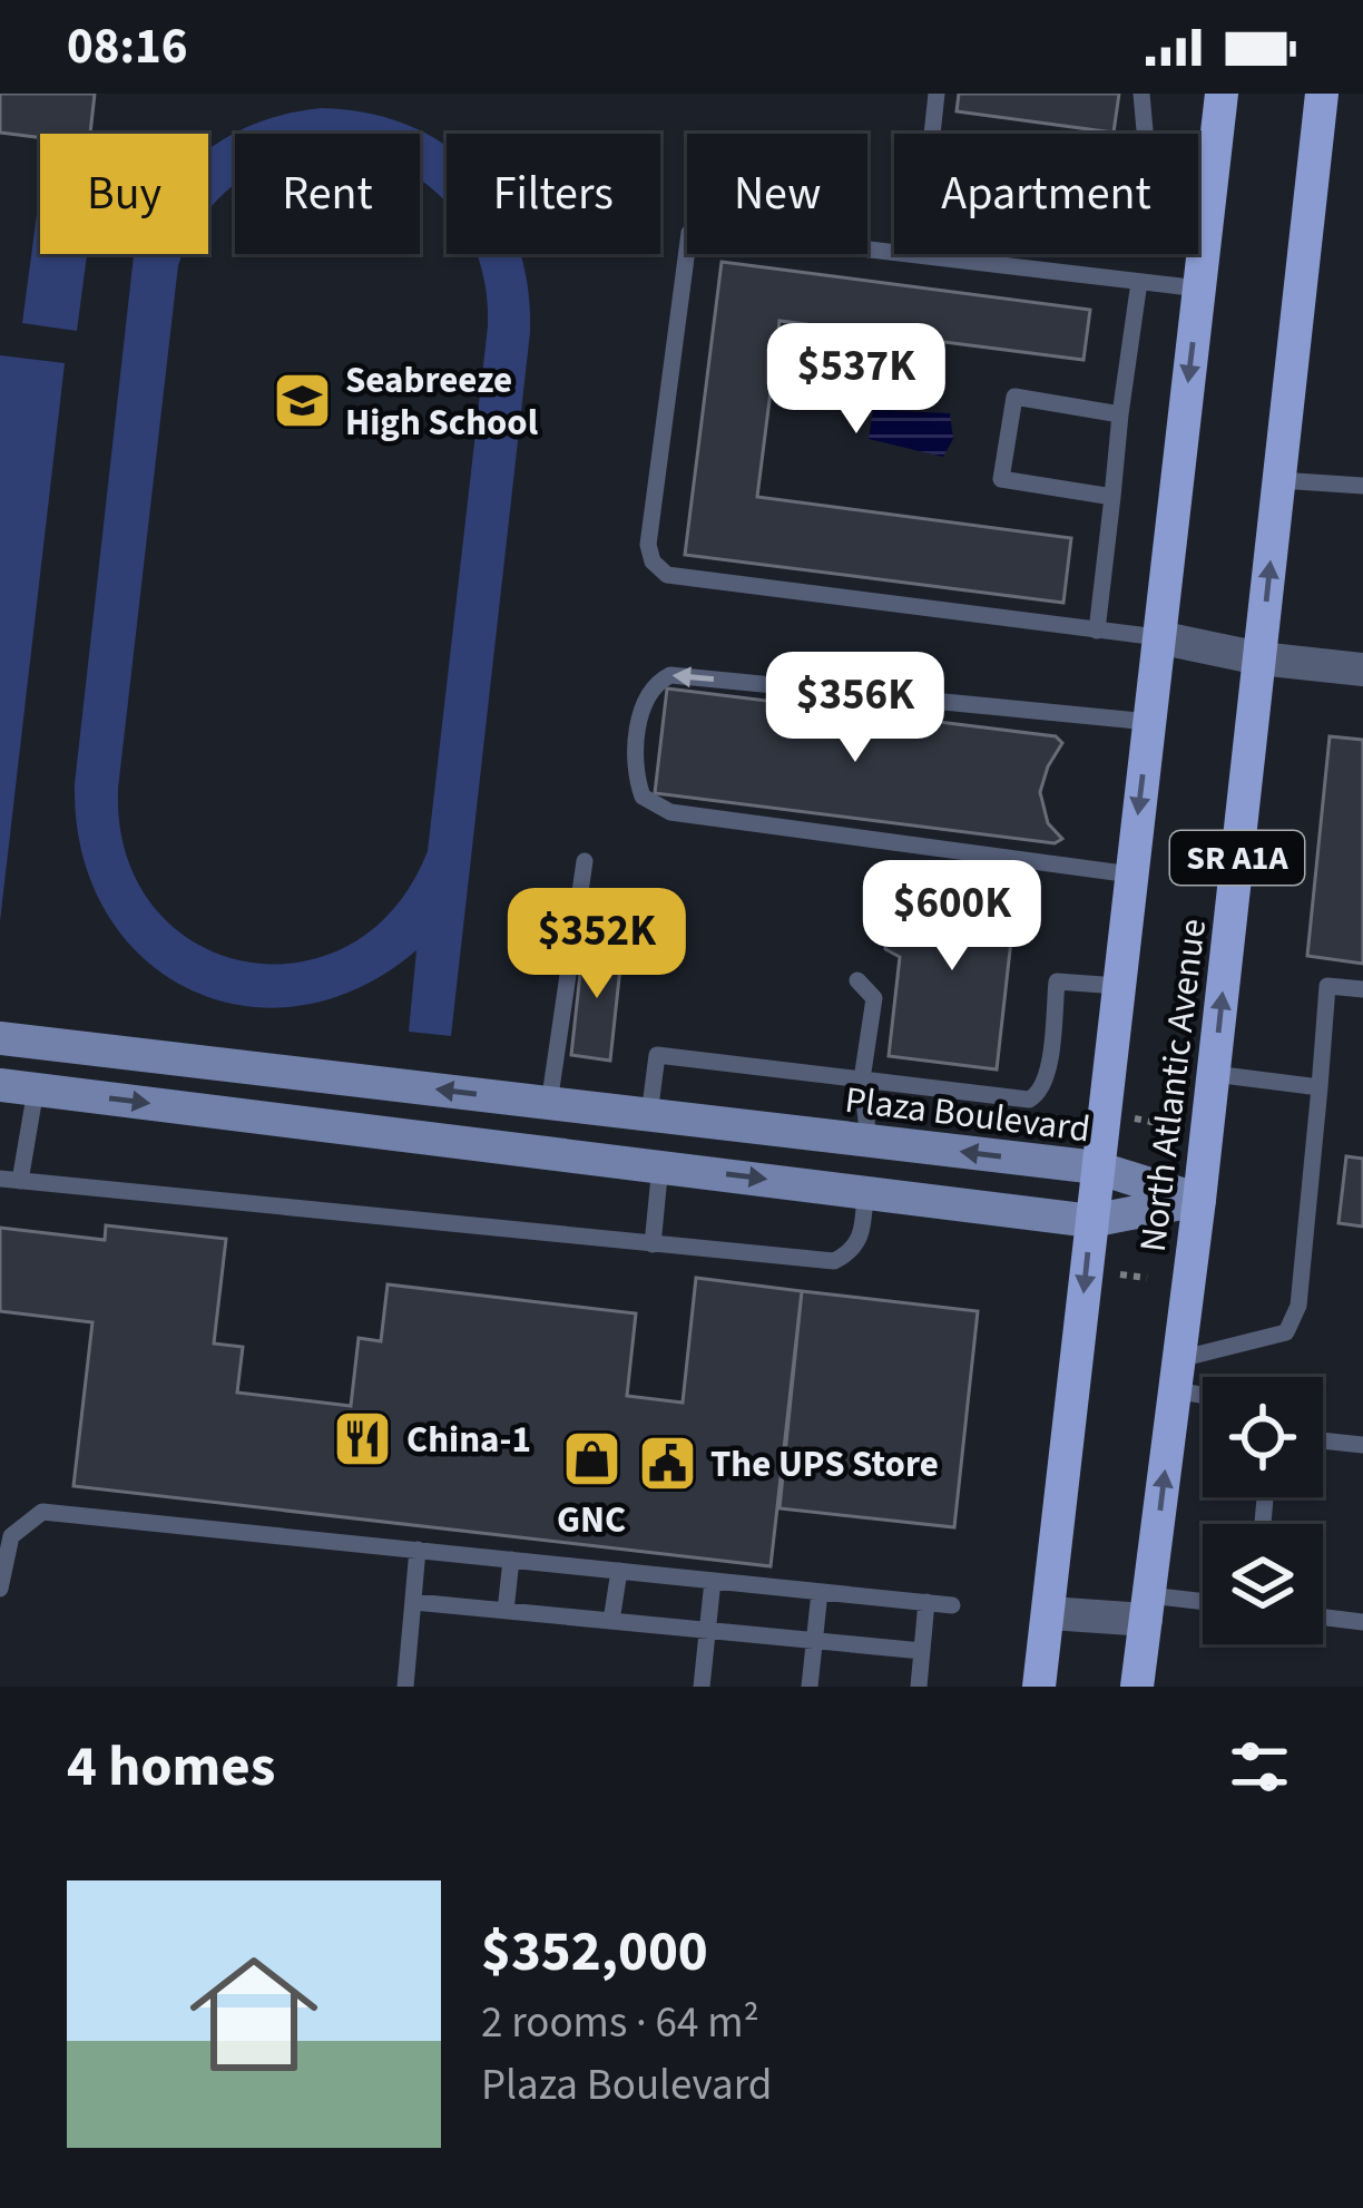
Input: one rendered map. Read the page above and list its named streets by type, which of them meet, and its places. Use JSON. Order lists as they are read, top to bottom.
{
  "streets": {
    "main road": ["SR A1A", "North Atlantic Avenue"],
    "street": ["Plaza Boulevard"]
  },
  "crossings": [
    ["North Atlantic Avenue", "Plaza Boulevard"]
  ],
  "places": {
    "school or university": ["Seabreeze High School"],
    "restaurant": ["China-1"],
    "shop": ["GNC"],
    "public building": ["The UPS Store"]
  },
  "page": {
    "status": "08:16",
    "chip": [
      "Buy",
      "Rent",
      "Filters",
      "New",
      "Apartment"
    ],
    "price": [
      "$537K",
      "$356K",
      "$600K",
      "$352K"
    ],
    "heading": "4 homes",
    "list": [
      {
        "name": "$352,000",
        "note": "2 rooms · 64 m² · Plaza Boulevard"
      }
    ]
  }
}
